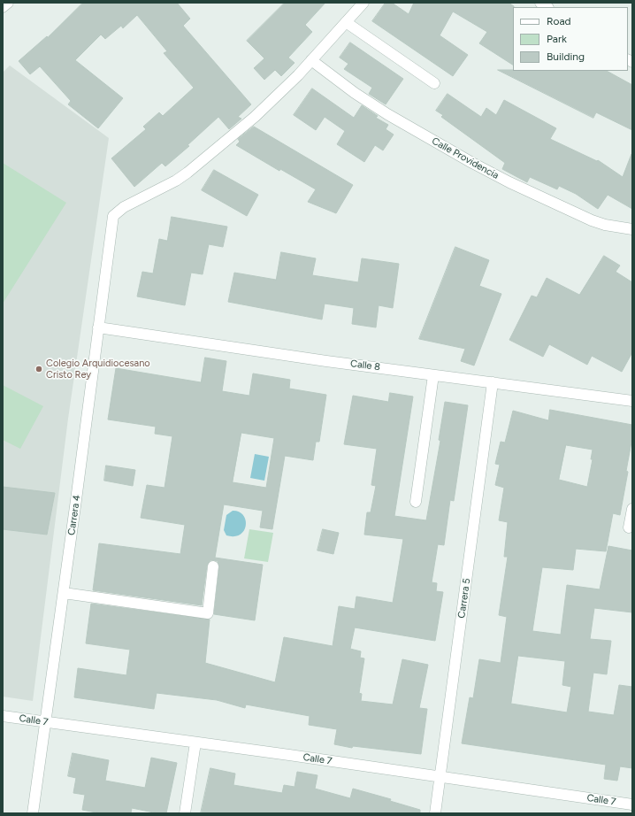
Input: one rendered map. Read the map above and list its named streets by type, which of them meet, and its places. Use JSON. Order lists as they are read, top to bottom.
{
  "streets": {
    "street": [
      "Calle Providencia",
      "Calle 8",
      "Carrera 4",
      "Carrera 5",
      "Calle 7"
    ]
  },
  "crossings": [
    ["Calle Providencia", "Carrera 4"],
    ["Calle 8", "Carrera 4"],
    ["Calle 8", "Carrera 5"],
    ["Carrera 4", "Calle 7"],
    ["Carrera 5", "Calle 7"]
  ],
  "places": ["Colegio Arquidiocesano Cristo Rey"],
  "legend": ["Road", "Park", "Building"]
}
